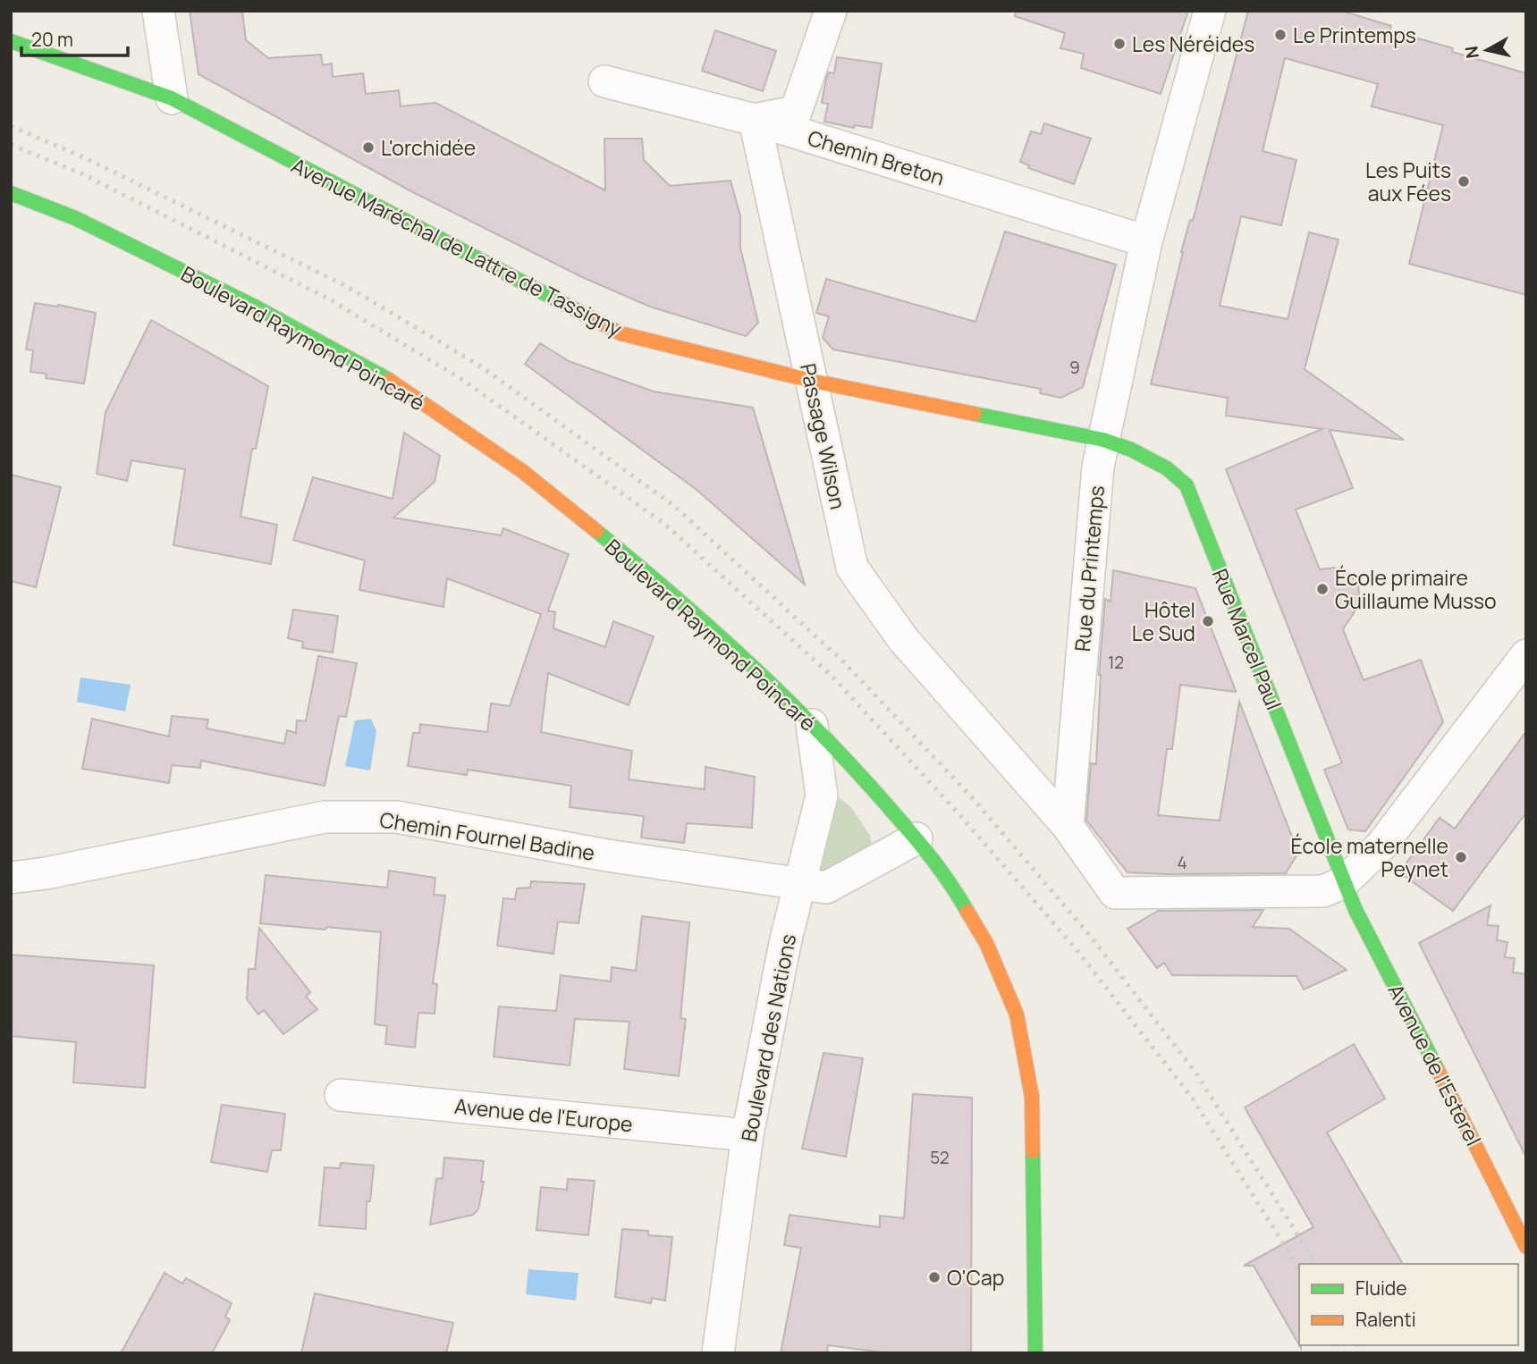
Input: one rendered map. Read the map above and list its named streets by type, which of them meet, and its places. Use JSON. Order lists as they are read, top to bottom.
{
  "streets": {
    "street": [
      "Chemin Breton",
      "Avenue Maréchal de Lattre de Tassigny",
      "Boulevard Raymond Poincaré",
      "Passage Wilson",
      "Rue du Printemps",
      "Rue Marcel Paul",
      "Chemin Fournel Badine",
      "Boulevard des Nations",
      "Avenue de l'Esterel",
      "Avenue de l'Europe"
    ]
  },
  "crossings": [
    ["Chemin Breton", "Passage Wilson"],
    ["Chemin Breton", "Rue du Printemps"],
    ["Avenue Maréchal de Lattre de Tassigny", "Passage Wilson"],
    ["Avenue Maréchal de Lattre de Tassigny", "Rue du Printemps"],
    ["Avenue Maréchal de Lattre de Tassigny", "Rue Marcel Paul"],
    ["Boulevard Raymond Poincaré", "Chemin Fournel Badine"],
    ["Boulevard Raymond Poincaré", "Boulevard des Nations"],
    ["Passage Wilson", "Rue du Printemps"],
    ["Rue du Printemps", "Rue Marcel Paul"],
    ["Rue Marcel Paul", "Avenue de l'Esterel"],
    ["Chemin Fournel Badine", "Boulevard des Nations"],
    ["Boulevard des Nations", "Avenue de l'Europe"]
  ],
  "places": [
    "Le Printemps",
    "Les Néréides",
    "L'orchidée",
    "Les Puits aux Fées",
    "École primaire Guillaume Musso",
    "Hôtel Le Sud",
    "École maternelle Peynet",
    "O'Cap"
  ],
  "house_numbers": [
    "9",
    "12",
    "4",
    "52"
  ],
  "legend": ["Fluide", "Ralenti"],
  "scale_bar": "20 m",
  "north": "left"
}
